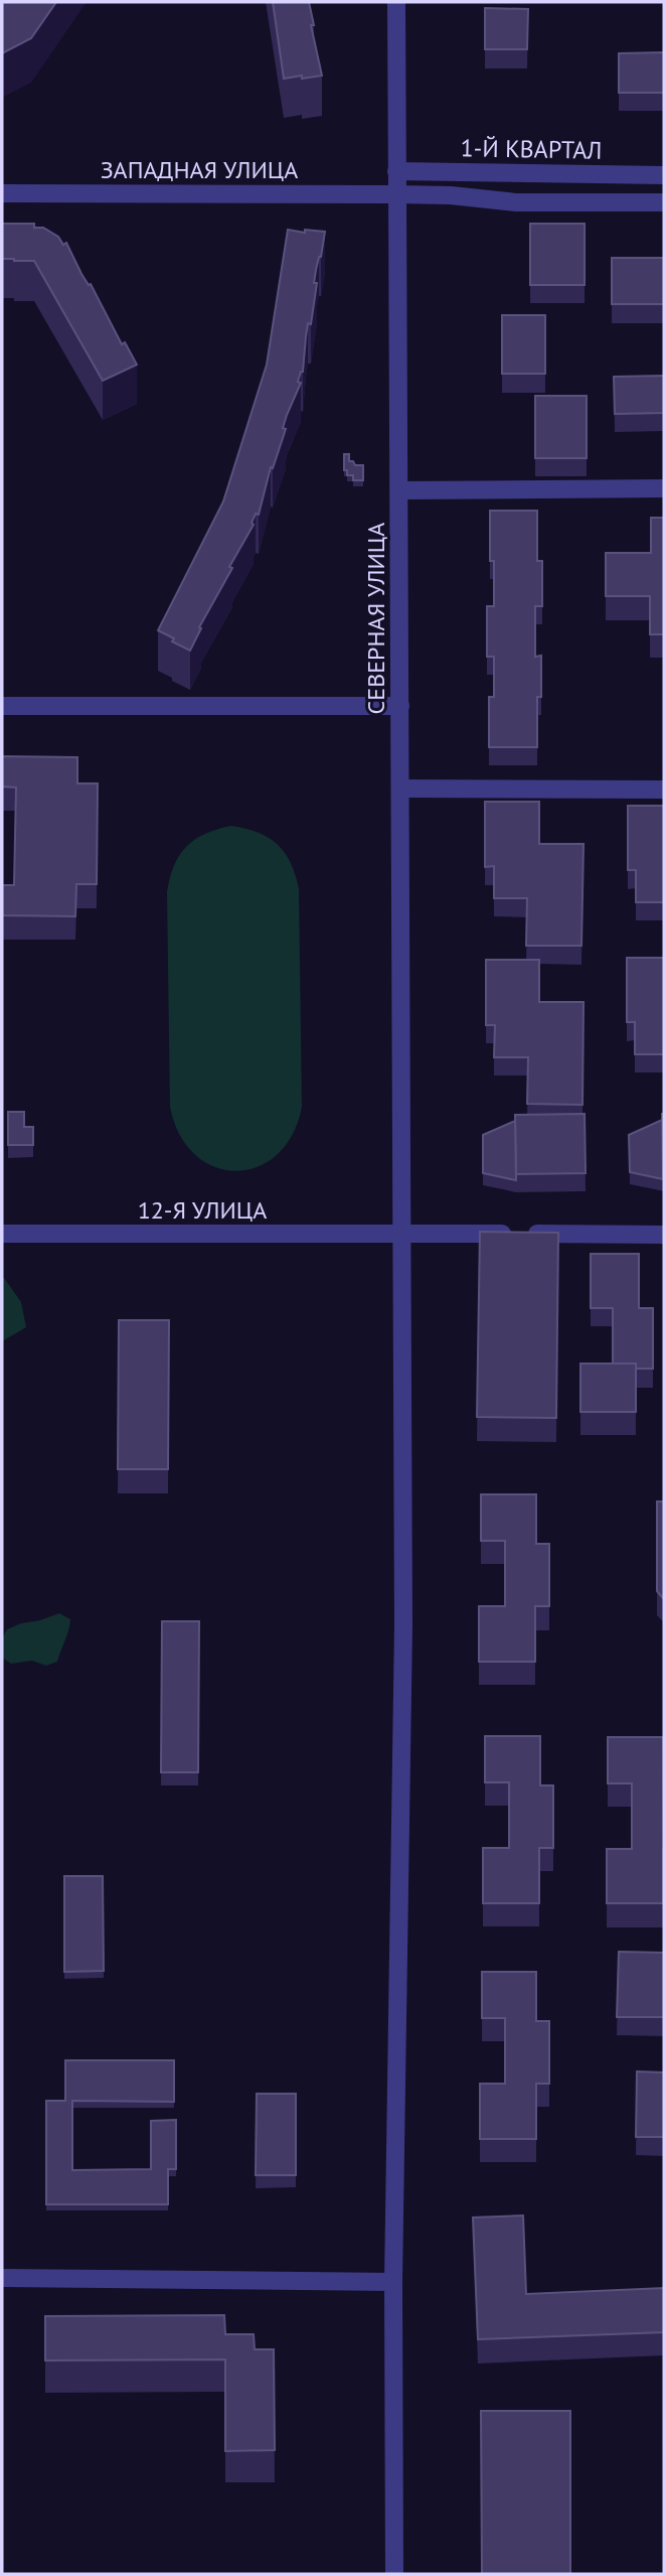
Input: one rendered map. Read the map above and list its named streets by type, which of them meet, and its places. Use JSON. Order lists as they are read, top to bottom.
{
  "streets": {
    "street": [
      "1-Й КВАРТАЛ",
      "ЗАПАДНАЯ УЛИЦА",
      "СЕВЕРНАЯ УЛИЦА",
      "12-Я УЛИЦА"
    ]
  },
  "crossings": [
    ["1-Й КВАРТАЛ", "СЕВЕРНАЯ УЛИЦА"],
    ["ЗАПАДНАЯ УЛИЦА", "СЕВЕРНАЯ УЛИЦА"],
    ["СЕВЕРНАЯ УЛИЦА", "12-Я УЛИЦА"]
  ]
}
